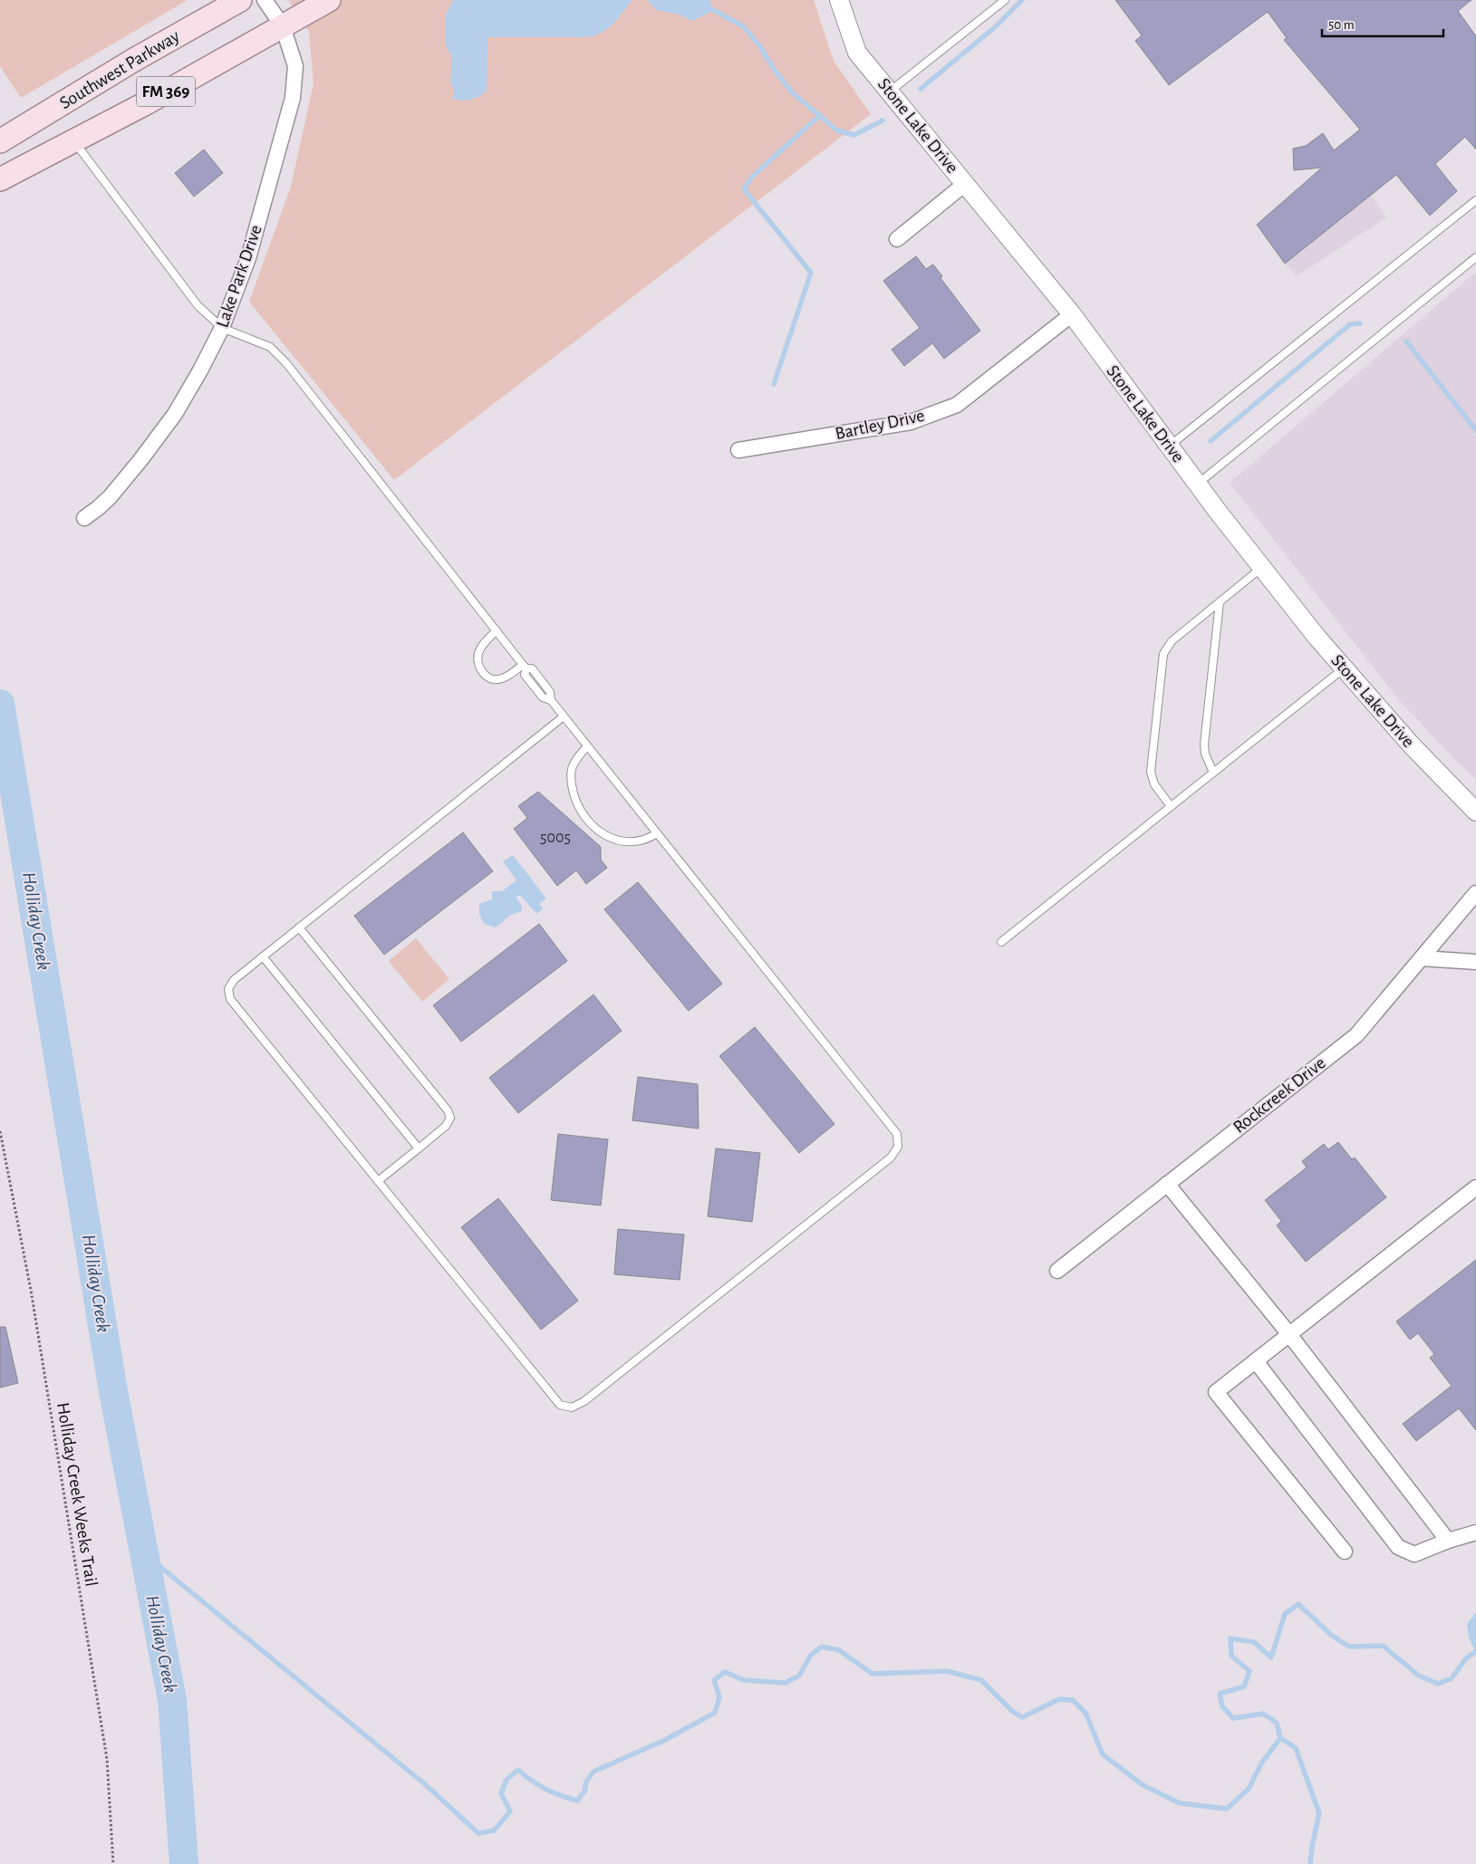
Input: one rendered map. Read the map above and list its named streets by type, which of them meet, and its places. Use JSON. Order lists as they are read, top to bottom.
{
  "streets": {
    "main road": ["Southwest Parkway", "FM 369"],
    "street": [
      "Stone Lake Drive",
      "Lake Park Drive",
      "Bartley Drive",
      "Rockcreek Drive"
    ],
    "path": ["Holliday Creek Weeks Trail"]
  },
  "crossings": [
    ["Southwest Parkway", "Lake Park Drive"],
    ["Stone Lake Drive", "Bartley Drive"]
  ],
  "water": ["Holliday Creek"],
  "house_numbers": ["5005"],
  "scale_bar": "50 m"
}
